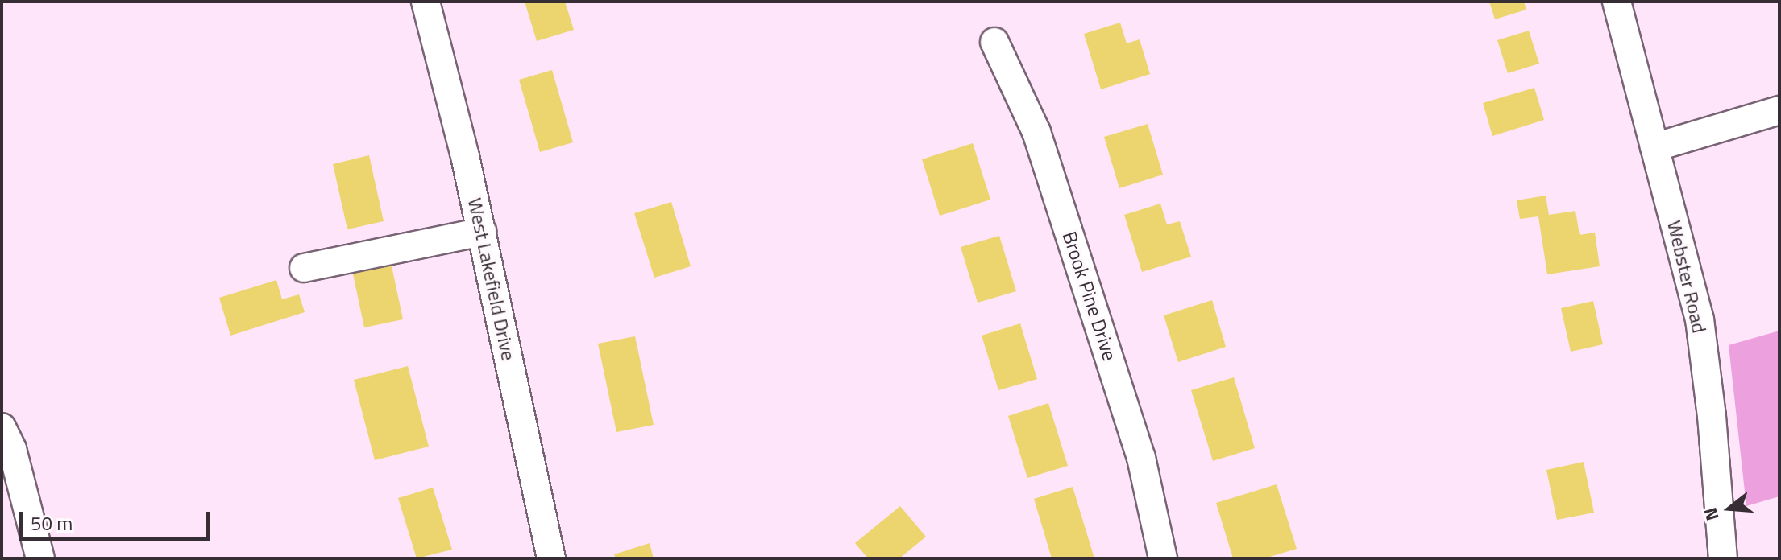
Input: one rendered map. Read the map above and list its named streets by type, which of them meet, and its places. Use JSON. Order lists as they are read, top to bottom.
{
  "streets": {
    "street": ["Webster Road", "West Lakefield Drive", "Brook Pine Drive"]
  },
  "scale_bar": "50 m",
  "north": "left"
}
